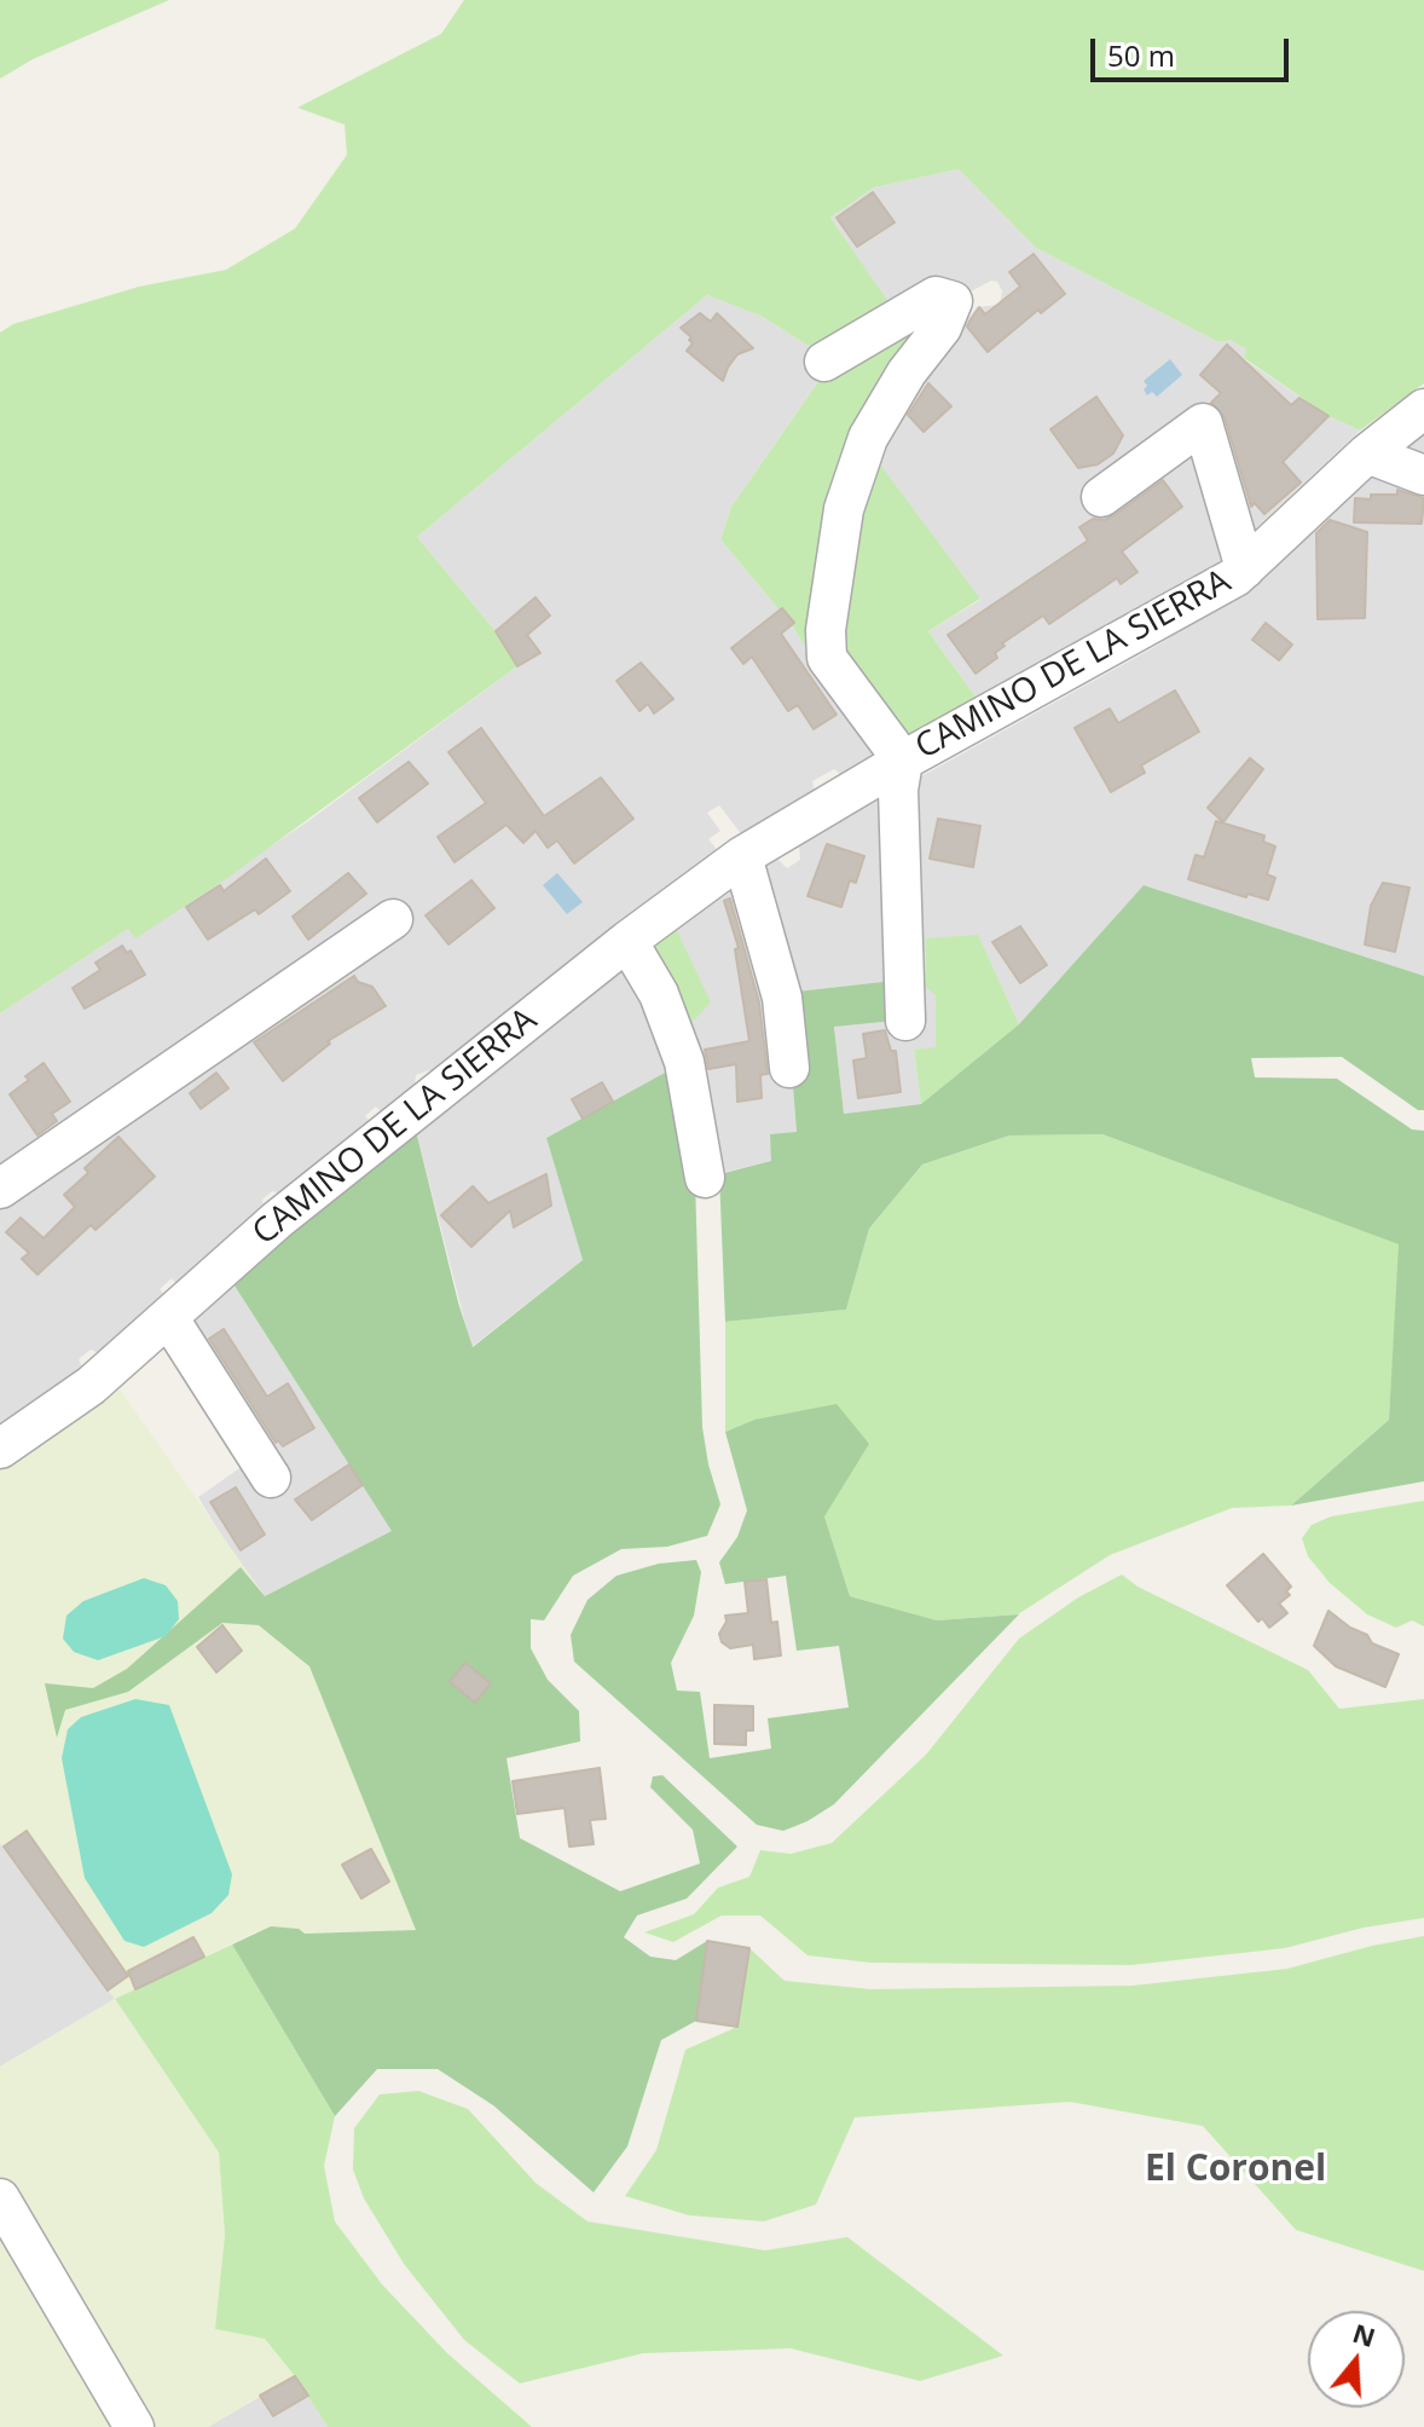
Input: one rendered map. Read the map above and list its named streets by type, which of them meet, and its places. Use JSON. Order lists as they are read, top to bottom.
{
  "streets": {
    "street": ["CAMINO DE LA SIERRA"]
  },
  "districts": ["El Coronel"],
  "scale_bar": "50 m",
  "north": "top"
}
